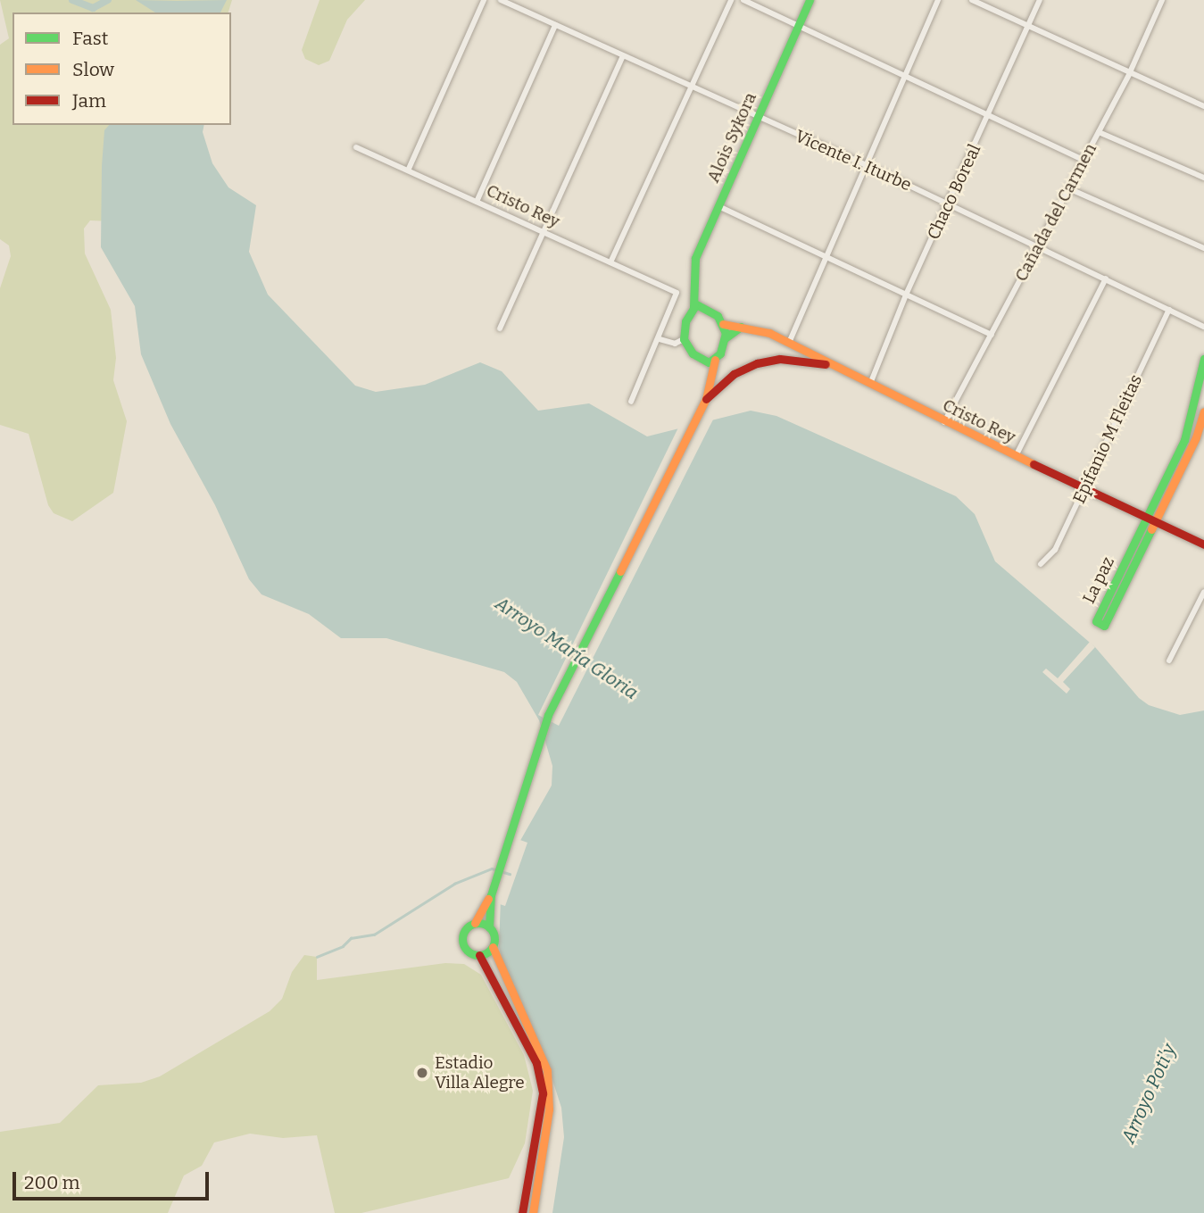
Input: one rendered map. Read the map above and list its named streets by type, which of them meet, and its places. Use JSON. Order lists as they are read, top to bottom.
{
  "streets": {
    "street": [
      "Alois Sykora",
      "Vicente I. Iturbe",
      "Chaco Boreal",
      "Cristo Rey",
      "Cañada del Carmen",
      "Epifanio M Fleitas",
      "La paz"
    ]
  },
  "crossings": [
    ["Alois Sykora", "Vicente I. Iturbe"],
    ["Alois Sykora", "Cristo Rey"],
    ["Vicente I. Iturbe", "Chaco Boreal"],
    ["Vicente I. Iturbe", "Cañada del Carmen"],
    ["Vicente I. Iturbe", "Epifanio M Fleitas"],
    ["Chaco Boreal", "Cristo Rey"],
    ["Cristo Rey", "Cañada del Carmen"],
    ["Cristo Rey", "Epifanio M Fleitas"],
    ["Cristo Rey", "La paz"]
  ],
  "water": ["Arroyo María Gloria", "Arroyo Poti'y"],
  "places": ["Estadio Villa Alegre"],
  "legend": ["Fast", "Slow", "Jam"],
  "scale_bar": "200 m"
}
